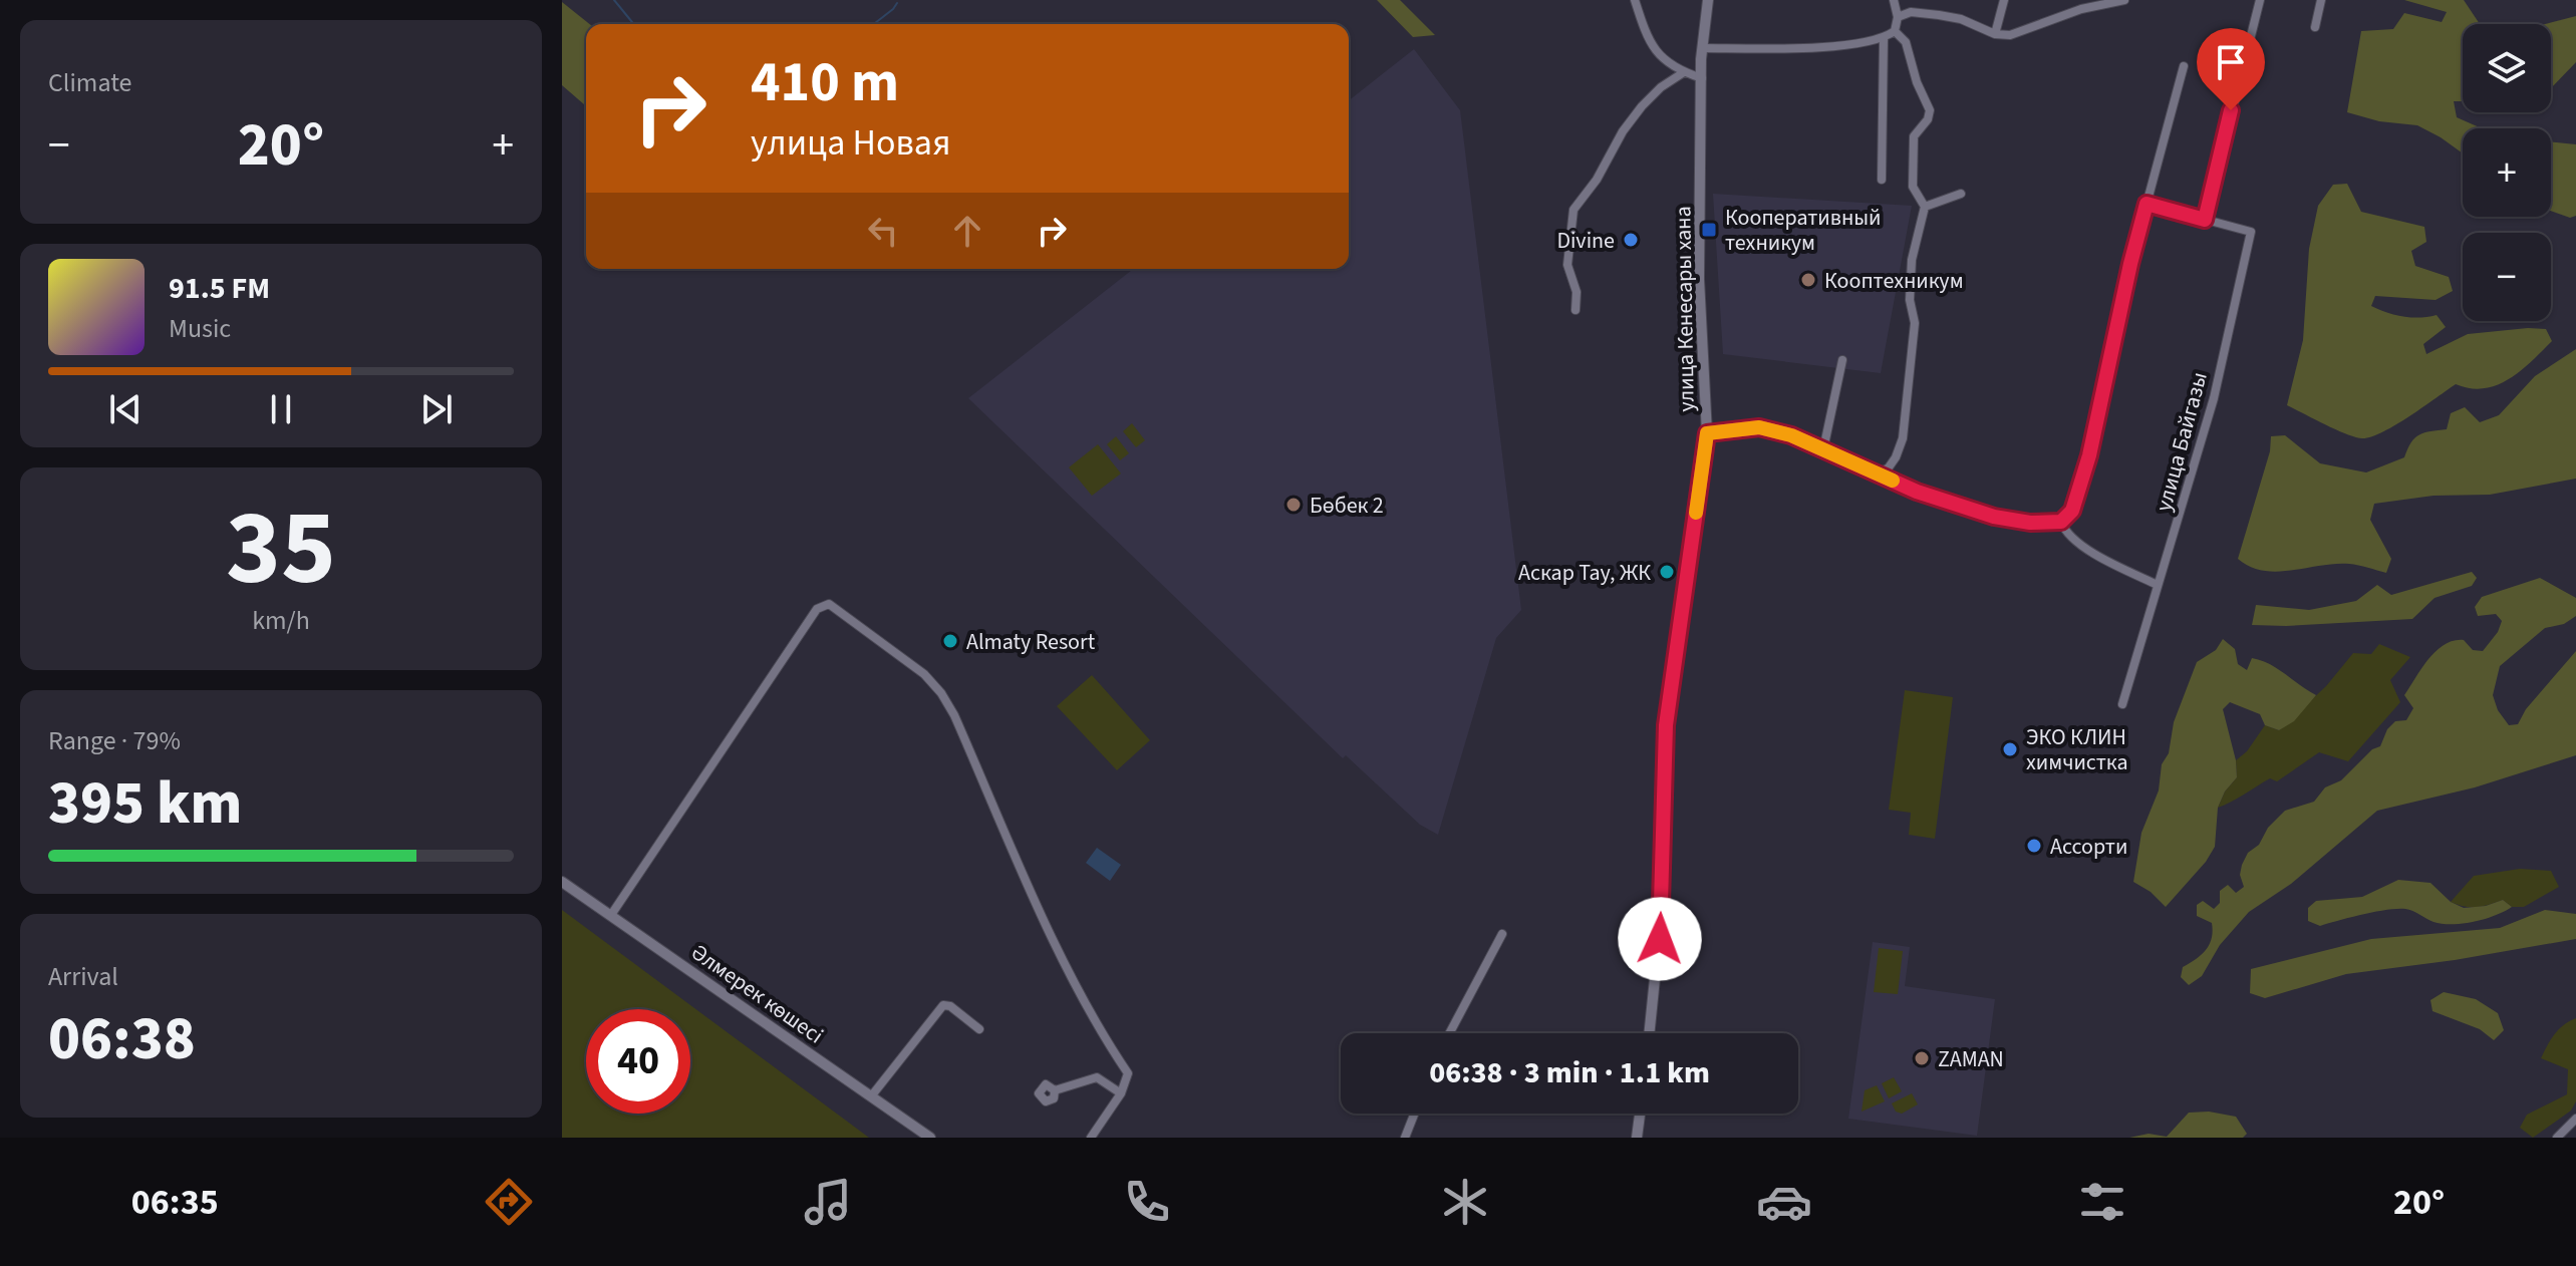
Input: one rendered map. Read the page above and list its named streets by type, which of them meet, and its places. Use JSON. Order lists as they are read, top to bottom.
{
  "streets": {
    "street": ["улица Кенесары хана", "улица Байгазы", "Әлмерек көшесі"]
  },
  "places": {
    "transit": ["Кооперативный техникум"],
    "other": [
      "Divine",
      "Кооптехникум",
      "Бөбек 2",
      "Аскар Тау, ЖК",
      "Almaty Resort",
      "ЭКО КЛИН химчистка",
      "Ассорти",
      "ZAMAN"
    ]
  },
  "page": {
    "tile": [
      "Climate",
      ["35", "km/h"],
      ["Range · 79%", "395 km"],
      ["Arrival", "06:38"]
    ],
    "map_buttons": ["+", "−"],
    "turn": ["410 m", "улица Новая"],
    "heat": ["−", "20°", "+"],
    "song": ["91.5 FM", "Music"],
    "limit": "40",
    "trip": "06:38 · 3 min · 1.1 km",
    "tabs": ["06:35", "20°"]
  }
}
